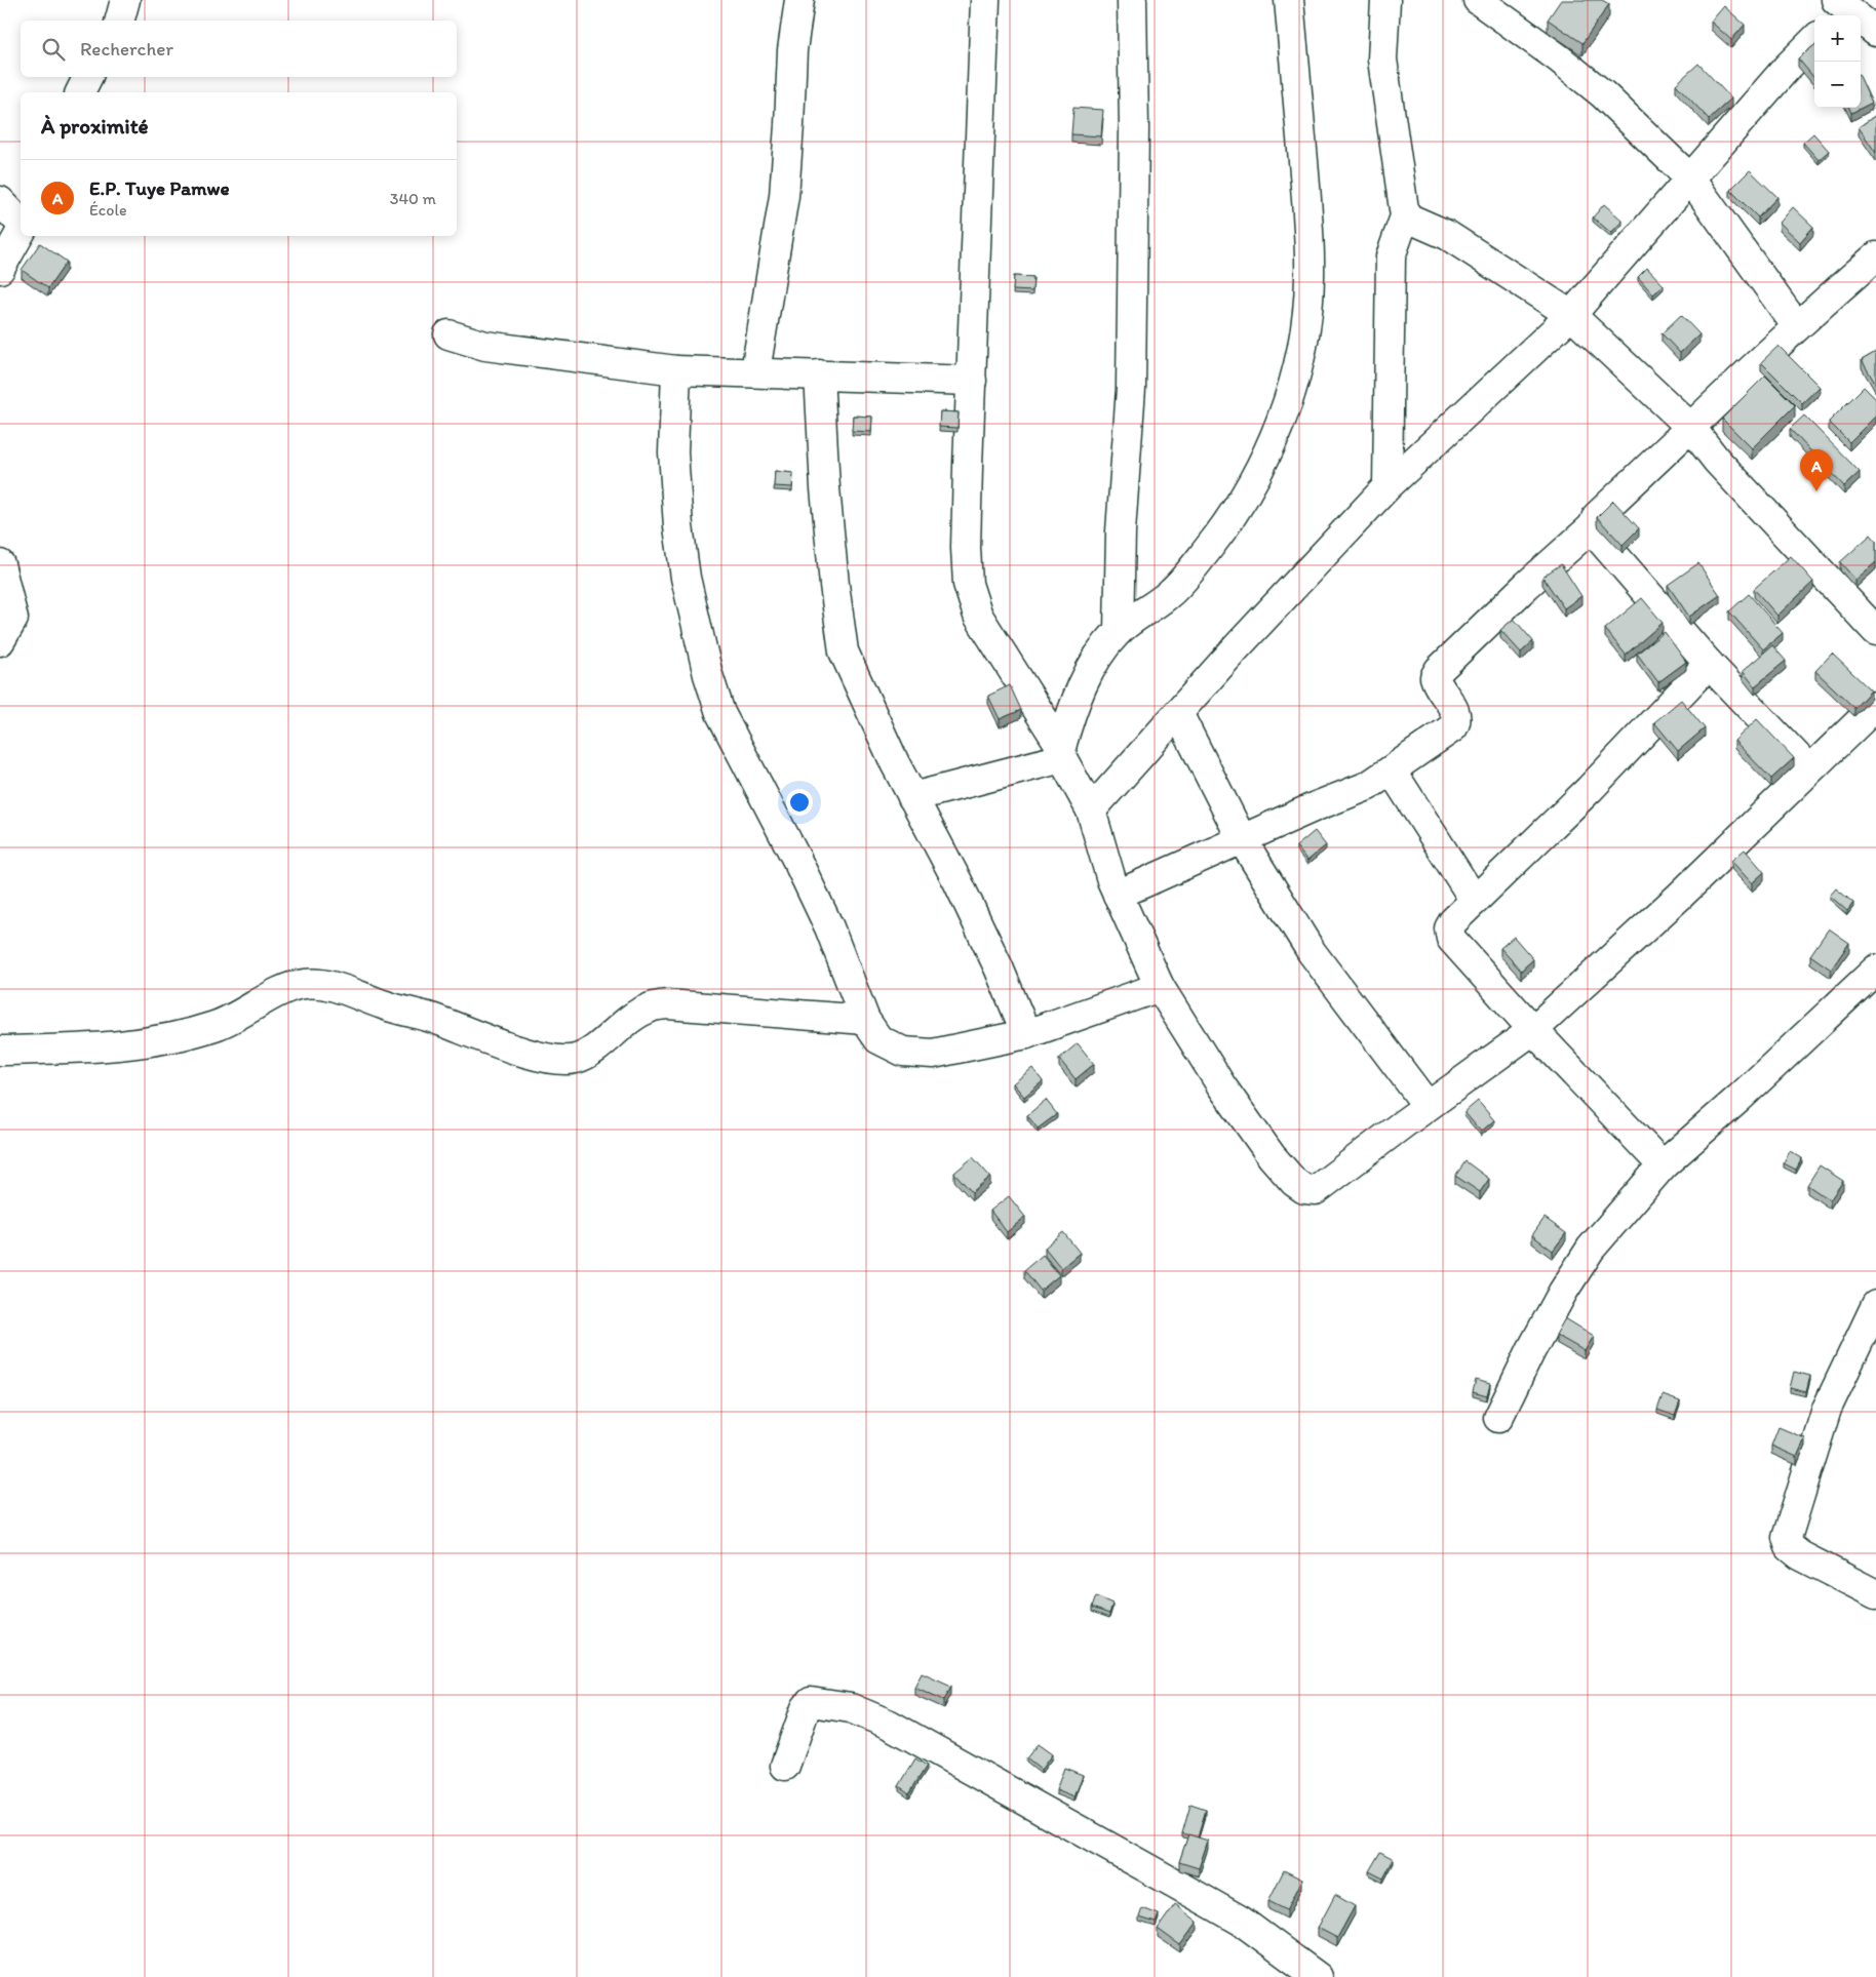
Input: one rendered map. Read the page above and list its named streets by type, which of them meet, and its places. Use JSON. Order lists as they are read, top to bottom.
{
  "page": {
    "map_buttons": ["+", "−"],
    "search": "Rechercher",
    "heading": "À proximité",
    "list": [
      {
        "mark": "A",
        "name": "E.P. Tuye Pamwe",
        "note": "École",
        "value": "340 m"
      }
    ],
    "pins": "A"
  }
}
